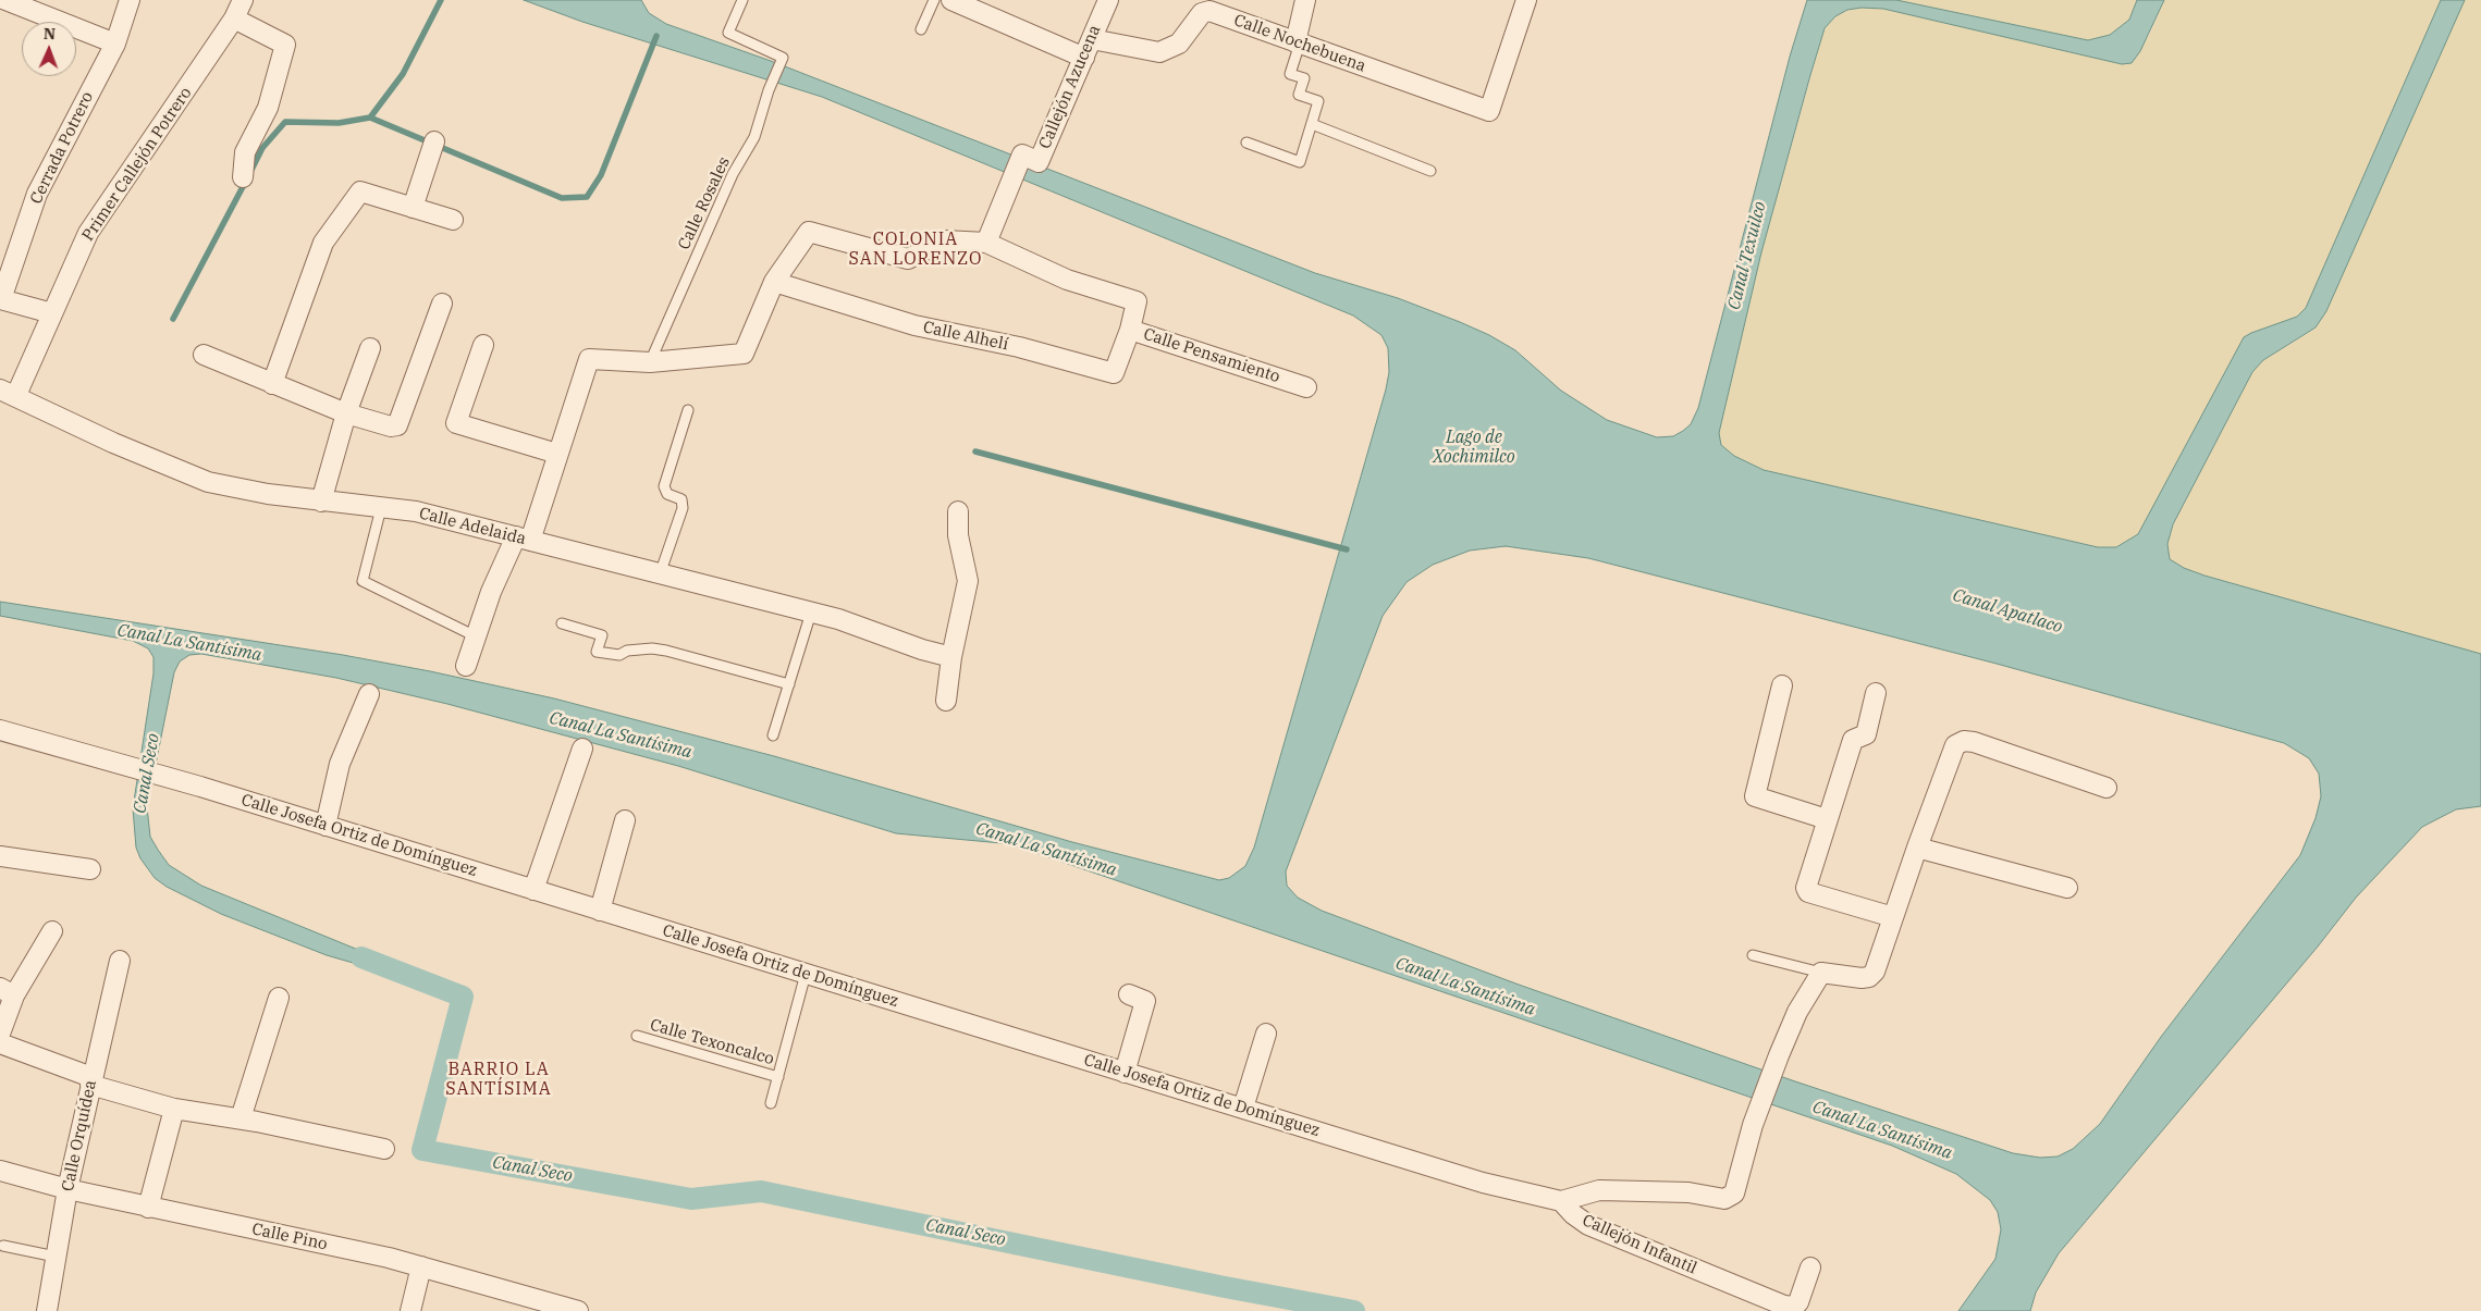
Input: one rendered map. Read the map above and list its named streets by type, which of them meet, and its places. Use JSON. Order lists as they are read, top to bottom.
{
  "streets": {
    "street": [
      "Calle Nochebuena",
      "Callejón Azucena",
      "Cerrada Potrero",
      "Primer Callejón Potrero",
      "Calle Alhelí",
      "Calle Pensamiento",
      "Calle Adelaida",
      "Calle Josefa Ortiz de Domínguez",
      "Calle Orquídea",
      "Calle Pino",
      "Callejón Infantil"
    ],
    "lane": ["Calle Rosales", "Calle Texoncalco"]
  },
  "crossings": [
    ["Calle Nochebuena", "Callejón Azucena"],
    ["Callejón Azucena", "Calle Pensamiento"],
    ["Primer Callejón Potrero", "Calle Adelaida"],
    ["Calle Alhelí", "Calle Pensamiento"],
    ["Calle Josefa Ortiz de Domínguez", "Calle Texoncalco"],
    ["Calle Josefa Ortiz de Domínguez", "Callejón Infantil"],
    ["Calle Orquídea", "Calle Pino"]
  ],
  "districts": ["COLONIA SAN LORENZO", "BARRIO LA SANTÍSIMA"],
  "water": [
    "Canal Texuilco",
    "Lago de Xochimilco",
    "Canal Apatlaco",
    "Canal La Santísima",
    "Canal Seco"
  ],
  "north": "top"
}
